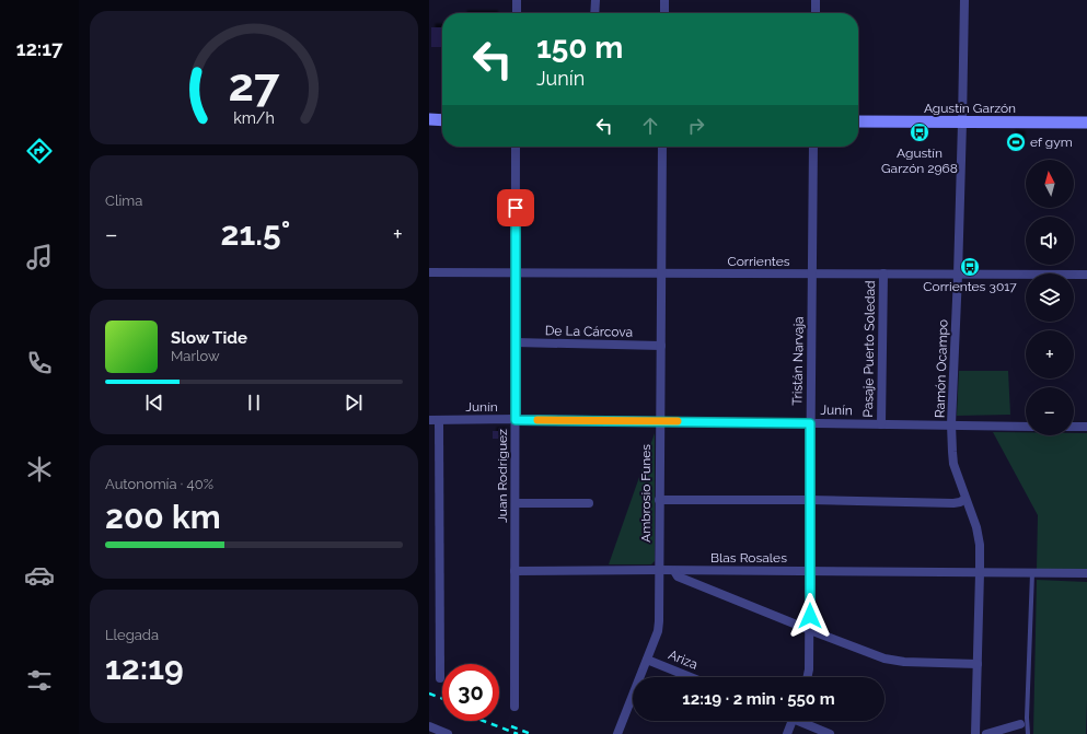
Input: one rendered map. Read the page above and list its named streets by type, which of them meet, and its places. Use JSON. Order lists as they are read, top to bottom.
{
  "streets": {
    "main road": ["Agustín Garzón"],
    "street": [
      "Corrientes",
      "De La Cárcova",
      "Pasaje Puerto Soledad",
      "Tristán Narvaja",
      "Ramón Ocampo",
      "Junín",
      "Juan Rodríguez",
      "Ambrosio Funes",
      "Blas Rosales",
      "Ariza"
    ]
  },
  "crossings": [
    ["Agustín Garzón", "Ramón Ocampo"],
    ["Corrientes", "Pasaje Puerto Soledad"],
    ["Corrientes", "Tristán Narvaja"],
    ["Corrientes", "Ramón Ocampo"],
    ["Corrientes", "Juan Rodríguez"],
    ["Corrientes", "Ambrosio Funes"],
    ["De La Cárcova", "Juan Rodríguez"],
    ["De La Cárcova", "Ambrosio Funes"],
    ["Pasaje Puerto Soledad", "Junín"],
    ["Tristán Narvaja", "Junín"],
    ["Tristán Narvaja", "Blas Rosales"],
    ["Ramón Ocampo", "Junín"],
    ["Ramón Ocampo", "Blas Rosales"],
    ["Junín", "Juan Rodríguez"],
    ["Junín", "Ambrosio Funes"],
    ["Juan Rodríguez", "Blas Rosales"],
    ["Ambrosio Funes", "Blas Rosales"],
    ["Ambrosio Funes", "Ariza"]
  ],
  "places": {
    "bus stop": ["Agustín Garzón 2968", "Corrientes 3017"],
    "sports": ["ef gym"]
  },
  "north": "top",
  "page": {
    "tabs": "12:17",
    "turn": ["150 m", "Junín"],
    "tile": [
      "Clima",
      ["Autonomía · 40%", "200 km"],
      ["Llegada", "12:19"]
    ],
    "map_buttons": ["+", "−"],
    "heat": ["−", "21.5°", "+"],
    "song": ["Slow Tide", "Marlow"],
    "limit": "30",
    "trip": "12:19 · 2 min · 550 m",
    "gauge": ["27", "km/h"]
  }
}
